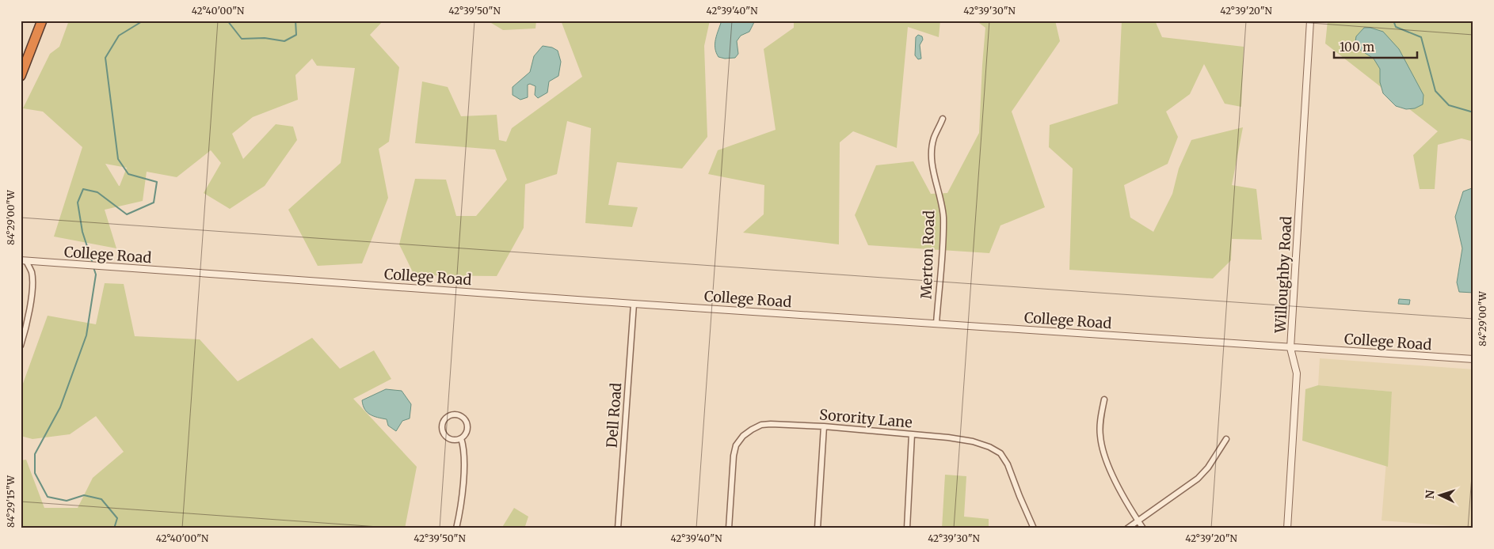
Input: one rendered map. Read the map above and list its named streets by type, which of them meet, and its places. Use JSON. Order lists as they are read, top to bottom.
{
  "streets": {
    "street": [
      "College Road",
      "Merton Road",
      "Willoughby Road",
      "Dell Road",
      "Sorority Lane"
    ]
  },
  "crossings": [
    ["College Road", "Merton Road"],
    ["College Road", "Willoughby Road"],
    ["College Road", "Dell Road"]
  ],
  "scale_bar": "100 m",
  "north": "left",
  "coordinates": [
    "42°40'00\"N",
    "42°39'50\"N",
    "42°39'40\"N",
    "42°39'30\"N",
    "42°39'20\"N",
    "84°29'00\"W",
    "84°29'15\"W"
  ]
}
